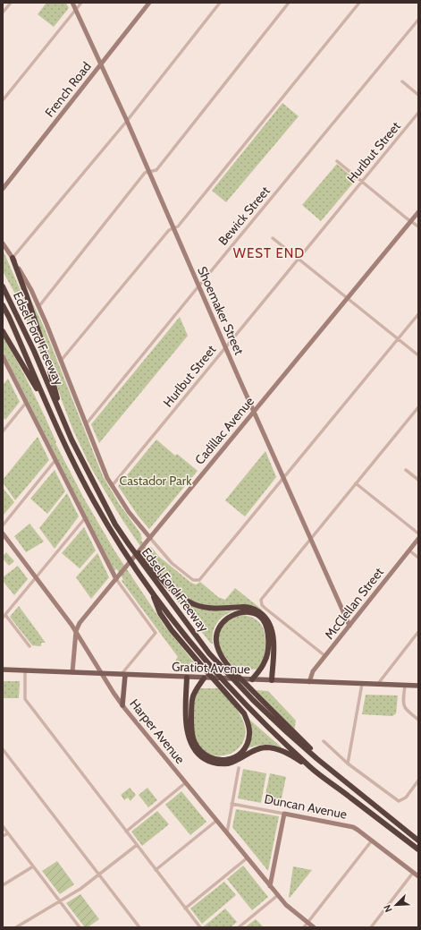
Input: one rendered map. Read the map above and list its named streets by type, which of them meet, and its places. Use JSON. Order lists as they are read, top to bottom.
{
  "streets": {
    "highway": ["Edsel Ford Freeway"],
    "main road": ["Gratiot Avenue"],
    "street": [
      "French Road",
      "Hurlbut Street",
      "Bewick Street",
      "Shoemaker Street",
      "Cadillac Avenue",
      "McClellan Street",
      "Harper Avenue",
      "Duncan Avenue"
    ]
  },
  "crossings": [
    ["French Road", "Shoemaker Street"],
    ["Hurlbut Street", "Shoemaker Street"],
    ["Hurlbut Street", "Edsel Ford Freeway"],
    ["Bewick Street", "Shoemaker Street"],
    ["Bewick Street", "Edsel Ford Freeway"],
    ["Shoemaker Street", "Edsel Ford Freeway"],
    ["Shoemaker Street", "Cadillac Avenue"],
    ["Shoemaker Street", "McClellan Street"],
    ["Edsel Ford Freeway", "Cadillac Avenue"],
    ["Cadillac Avenue", "Harper Avenue"],
    ["McClellan Street", "Gratiot Avenue"],
    ["Gratiot Avenue", "Harper Avenue"]
  ],
  "districts": ["WEST END"],
  "parks": ["Castador Park"],
  "north": "bottom left"
}
